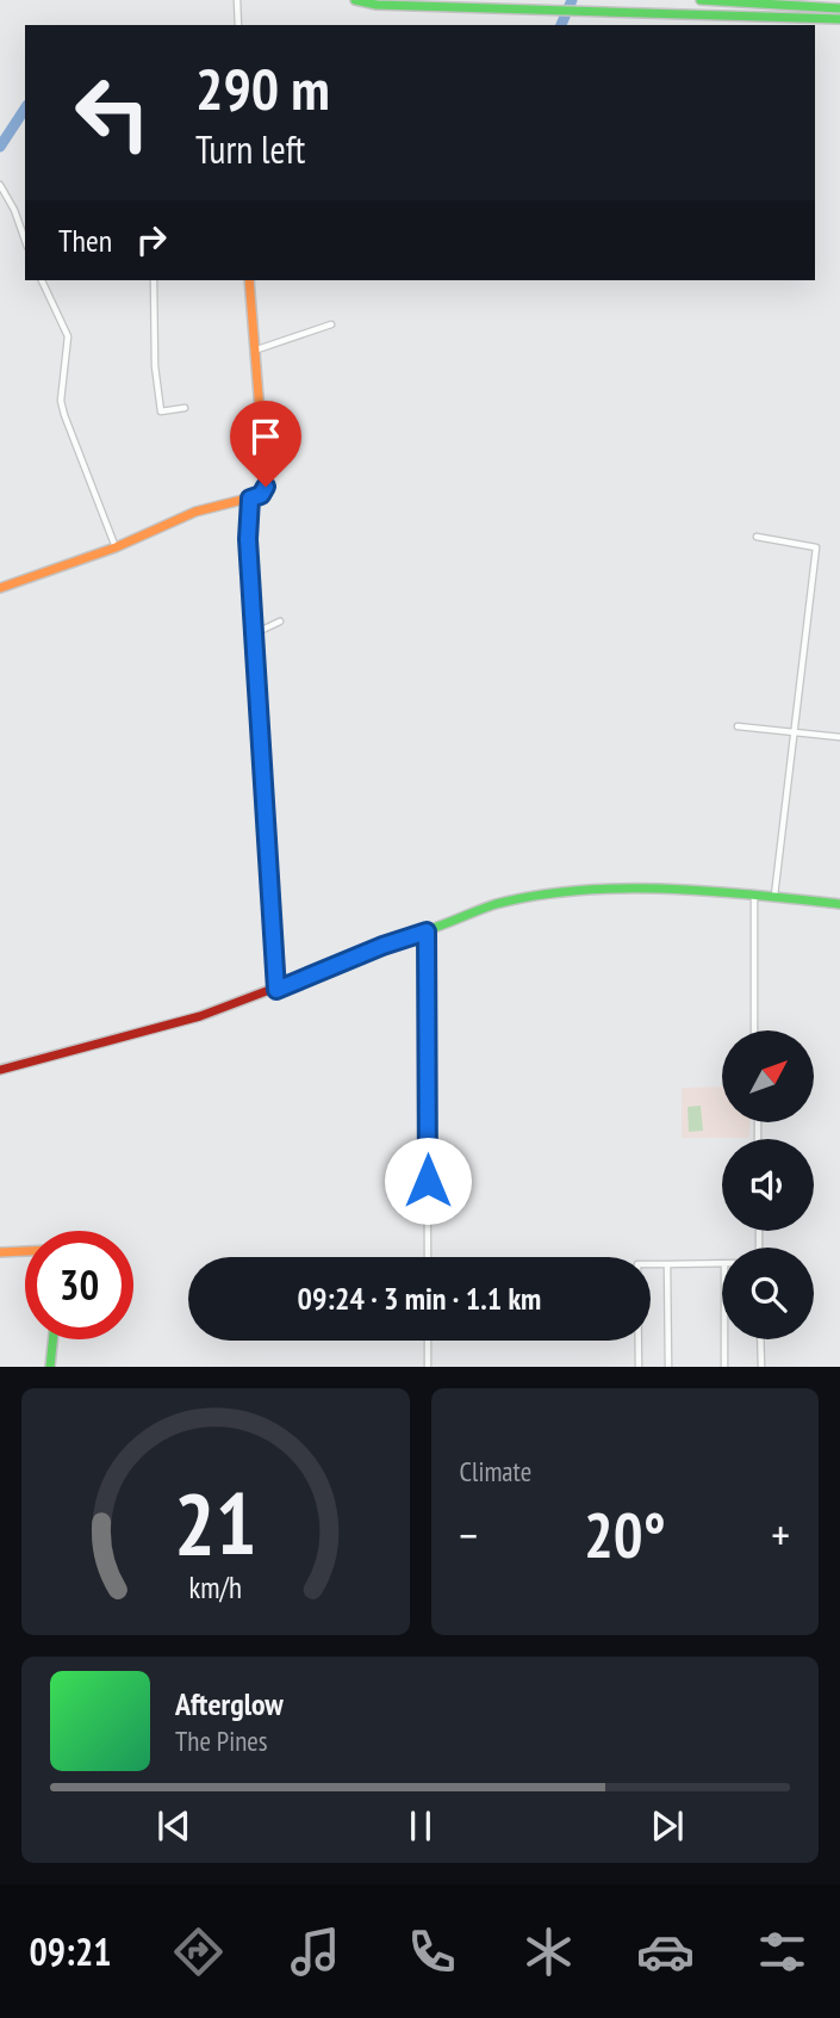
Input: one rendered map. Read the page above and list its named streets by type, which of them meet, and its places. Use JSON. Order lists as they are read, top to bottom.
{
  "north": "top right",
  "page": {
    "turn": ["290 m", "Turn left"],
    "then": "Then",
    "limit": "30",
    "trip": "09:24 · 3 min · 1.1 km",
    "tile": "Climate",
    "heat": ["−", "20°", "+"],
    "song": ["Afterglow", "The Pines"],
    "tabs": "09:21",
    "gauge": ["21", "km/h"]
  }
}
